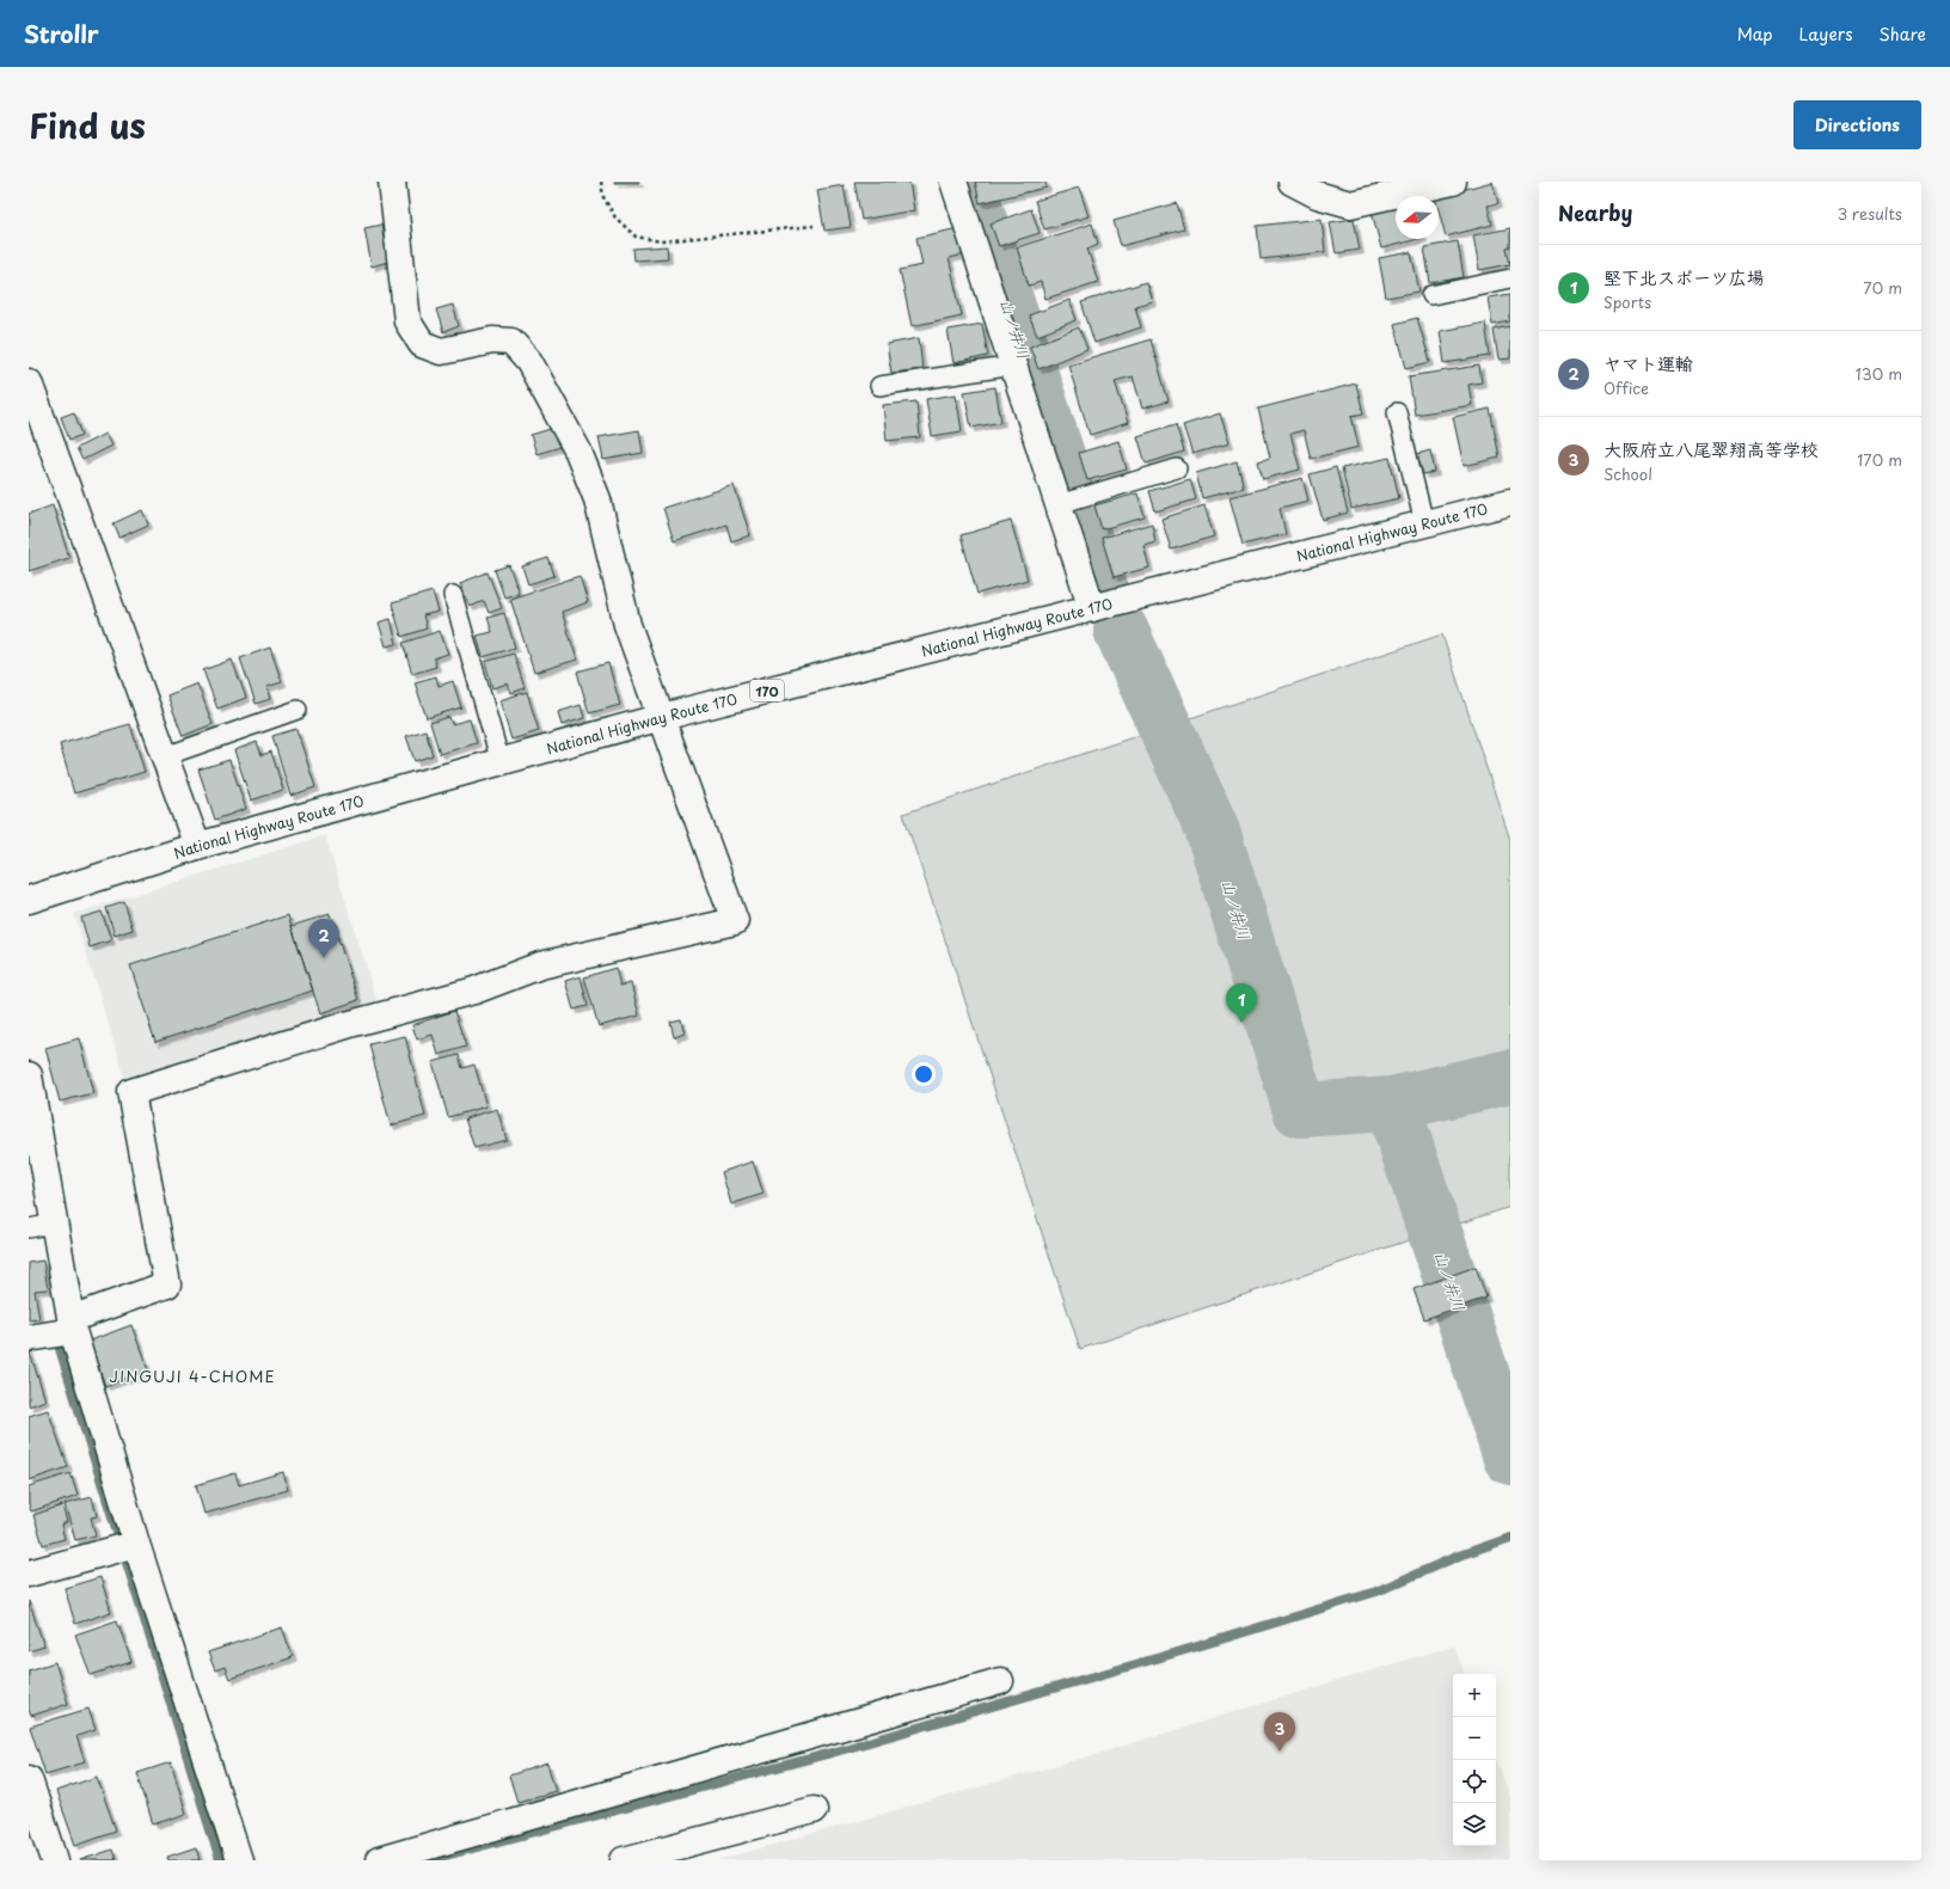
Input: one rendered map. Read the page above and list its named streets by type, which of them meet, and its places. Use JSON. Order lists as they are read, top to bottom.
{
  "streets": {
    "main road": ["National Highway Route 170", "170"]
  },
  "districts": ["JINGUJI 4-CHOME"],
  "water": ["山ノ井川"],
  "north": "left",
  "page": {
    "header": "Strollr",
    "nav": ["Map", "Layers", "Share"],
    "title": "Find us",
    "buttons": "Directions",
    "heading": ["Nearby", "3 results"],
    "list": [
      {
        "mark": "1",
        "name": "堅下北スポーツ広場",
        "note": "Sports",
        "value": "70 m"
      },
      {
        "mark": "2",
        "name": "ヤマト運輸",
        "note": "Office",
        "value": "130 m"
      },
      {
        "mark": "3",
        "name": "大阪府立八尾翠翔高等学校",
        "note": "School",
        "value": "170 m"
      }
    ],
    "pins": ["2", "1", "3"],
    "map_buttons": ["+", "−"]
  }
}
